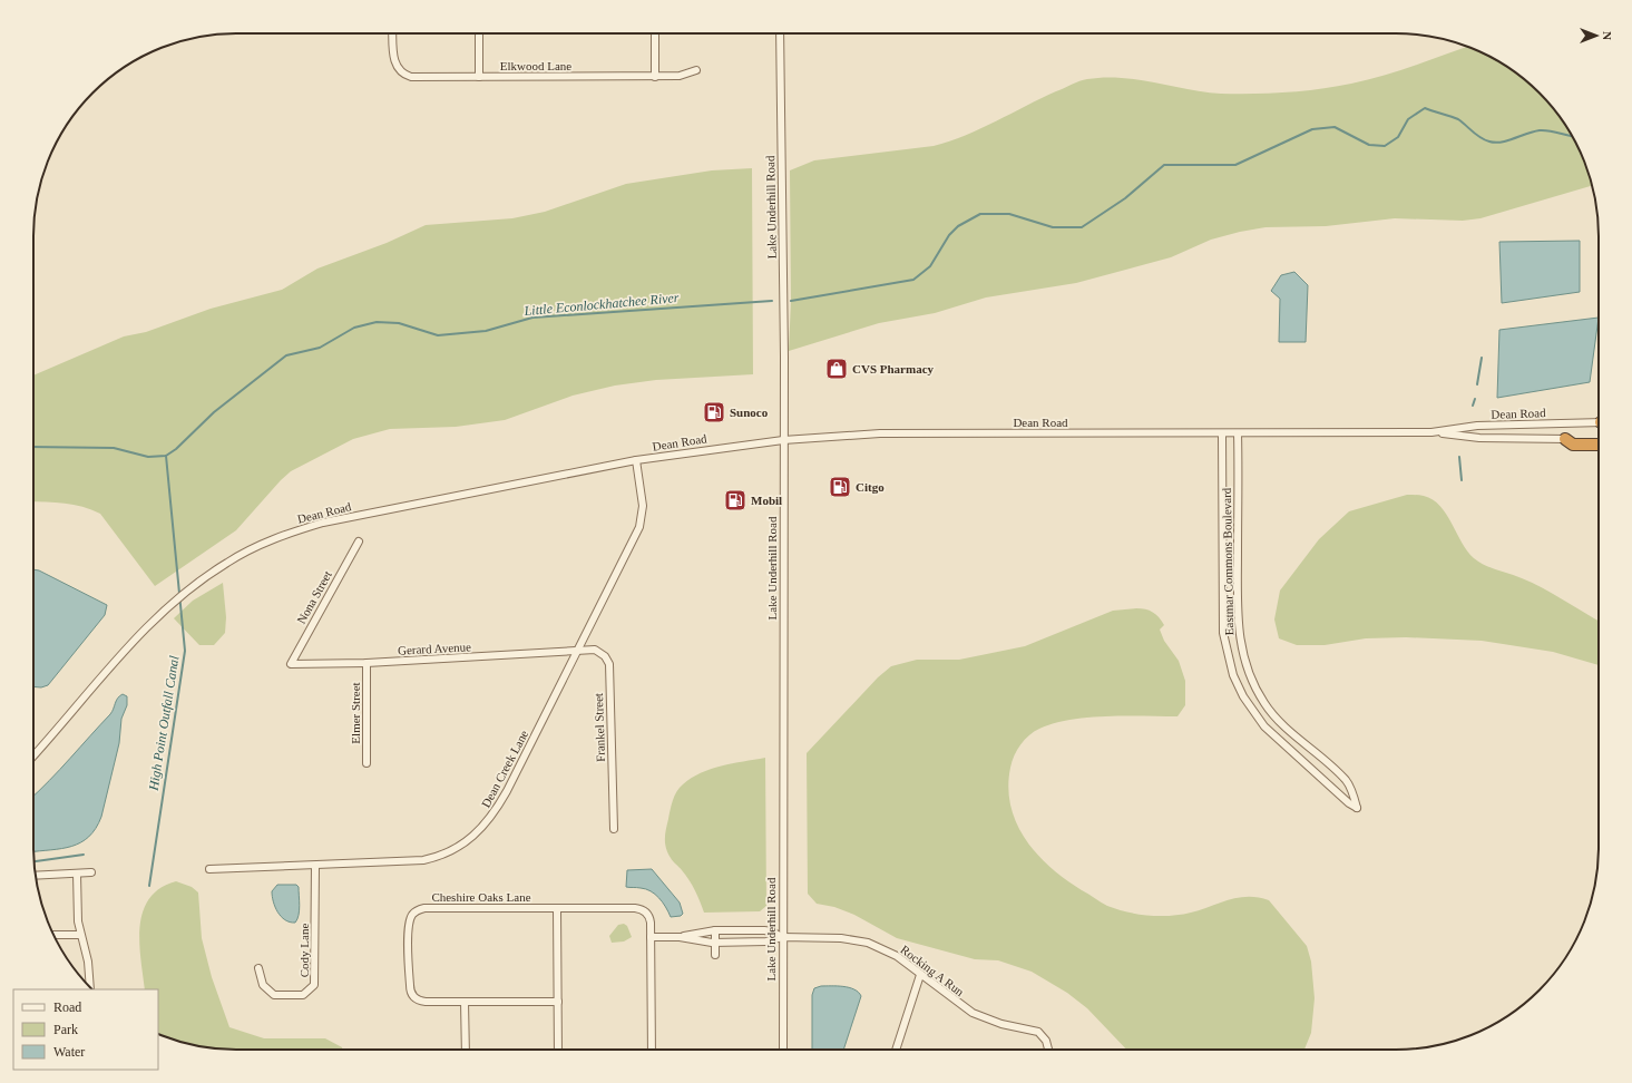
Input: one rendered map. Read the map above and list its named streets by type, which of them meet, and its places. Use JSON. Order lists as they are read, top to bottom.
{
  "streets": {
    "street": [
      "Elkwood Lane",
      "Lake Underhill Road",
      "Dean Road",
      "Eastmar Commons Boulevard",
      "Nona Street",
      "Gerard Avenue",
      "Elmer Street",
      "Frankel Street",
      "Dean Creek Lane",
      "Cheshire Oaks Lane",
      "Cody Lane",
      "Rocking A Run"
    ]
  },
  "crossings": [
    ["Lake Underhill Road", "Dean Road"],
    ["Lake Underhill Road", "Rocking A Run"],
    ["Dean Road", "Eastmar Commons Boulevard"],
    ["Dean Road", "Dean Creek Lane"],
    ["Nona Street", "Gerard Avenue"],
    ["Gerard Avenue", "Elmer Street"],
    ["Gerard Avenue", "Frankel Street"],
    ["Gerard Avenue", "Dean Creek Lane"],
    ["Frankel Street", "Dean Creek Lane"],
    ["Dean Creek Lane", "Cody Lane"],
    ["Cheshire Oaks Lane", "Rocking A Run"]
  ],
  "water": ["Little Econlockhatchee River", "High Point Outfall Canal"],
  "places": {
    "shop": ["CVS Pharmacy"],
    "fuel station": ["Sunoco", "Citgo", "Mobil"]
  },
  "legend": ["Road", "Park", "Water"],
  "north": "right"
}
